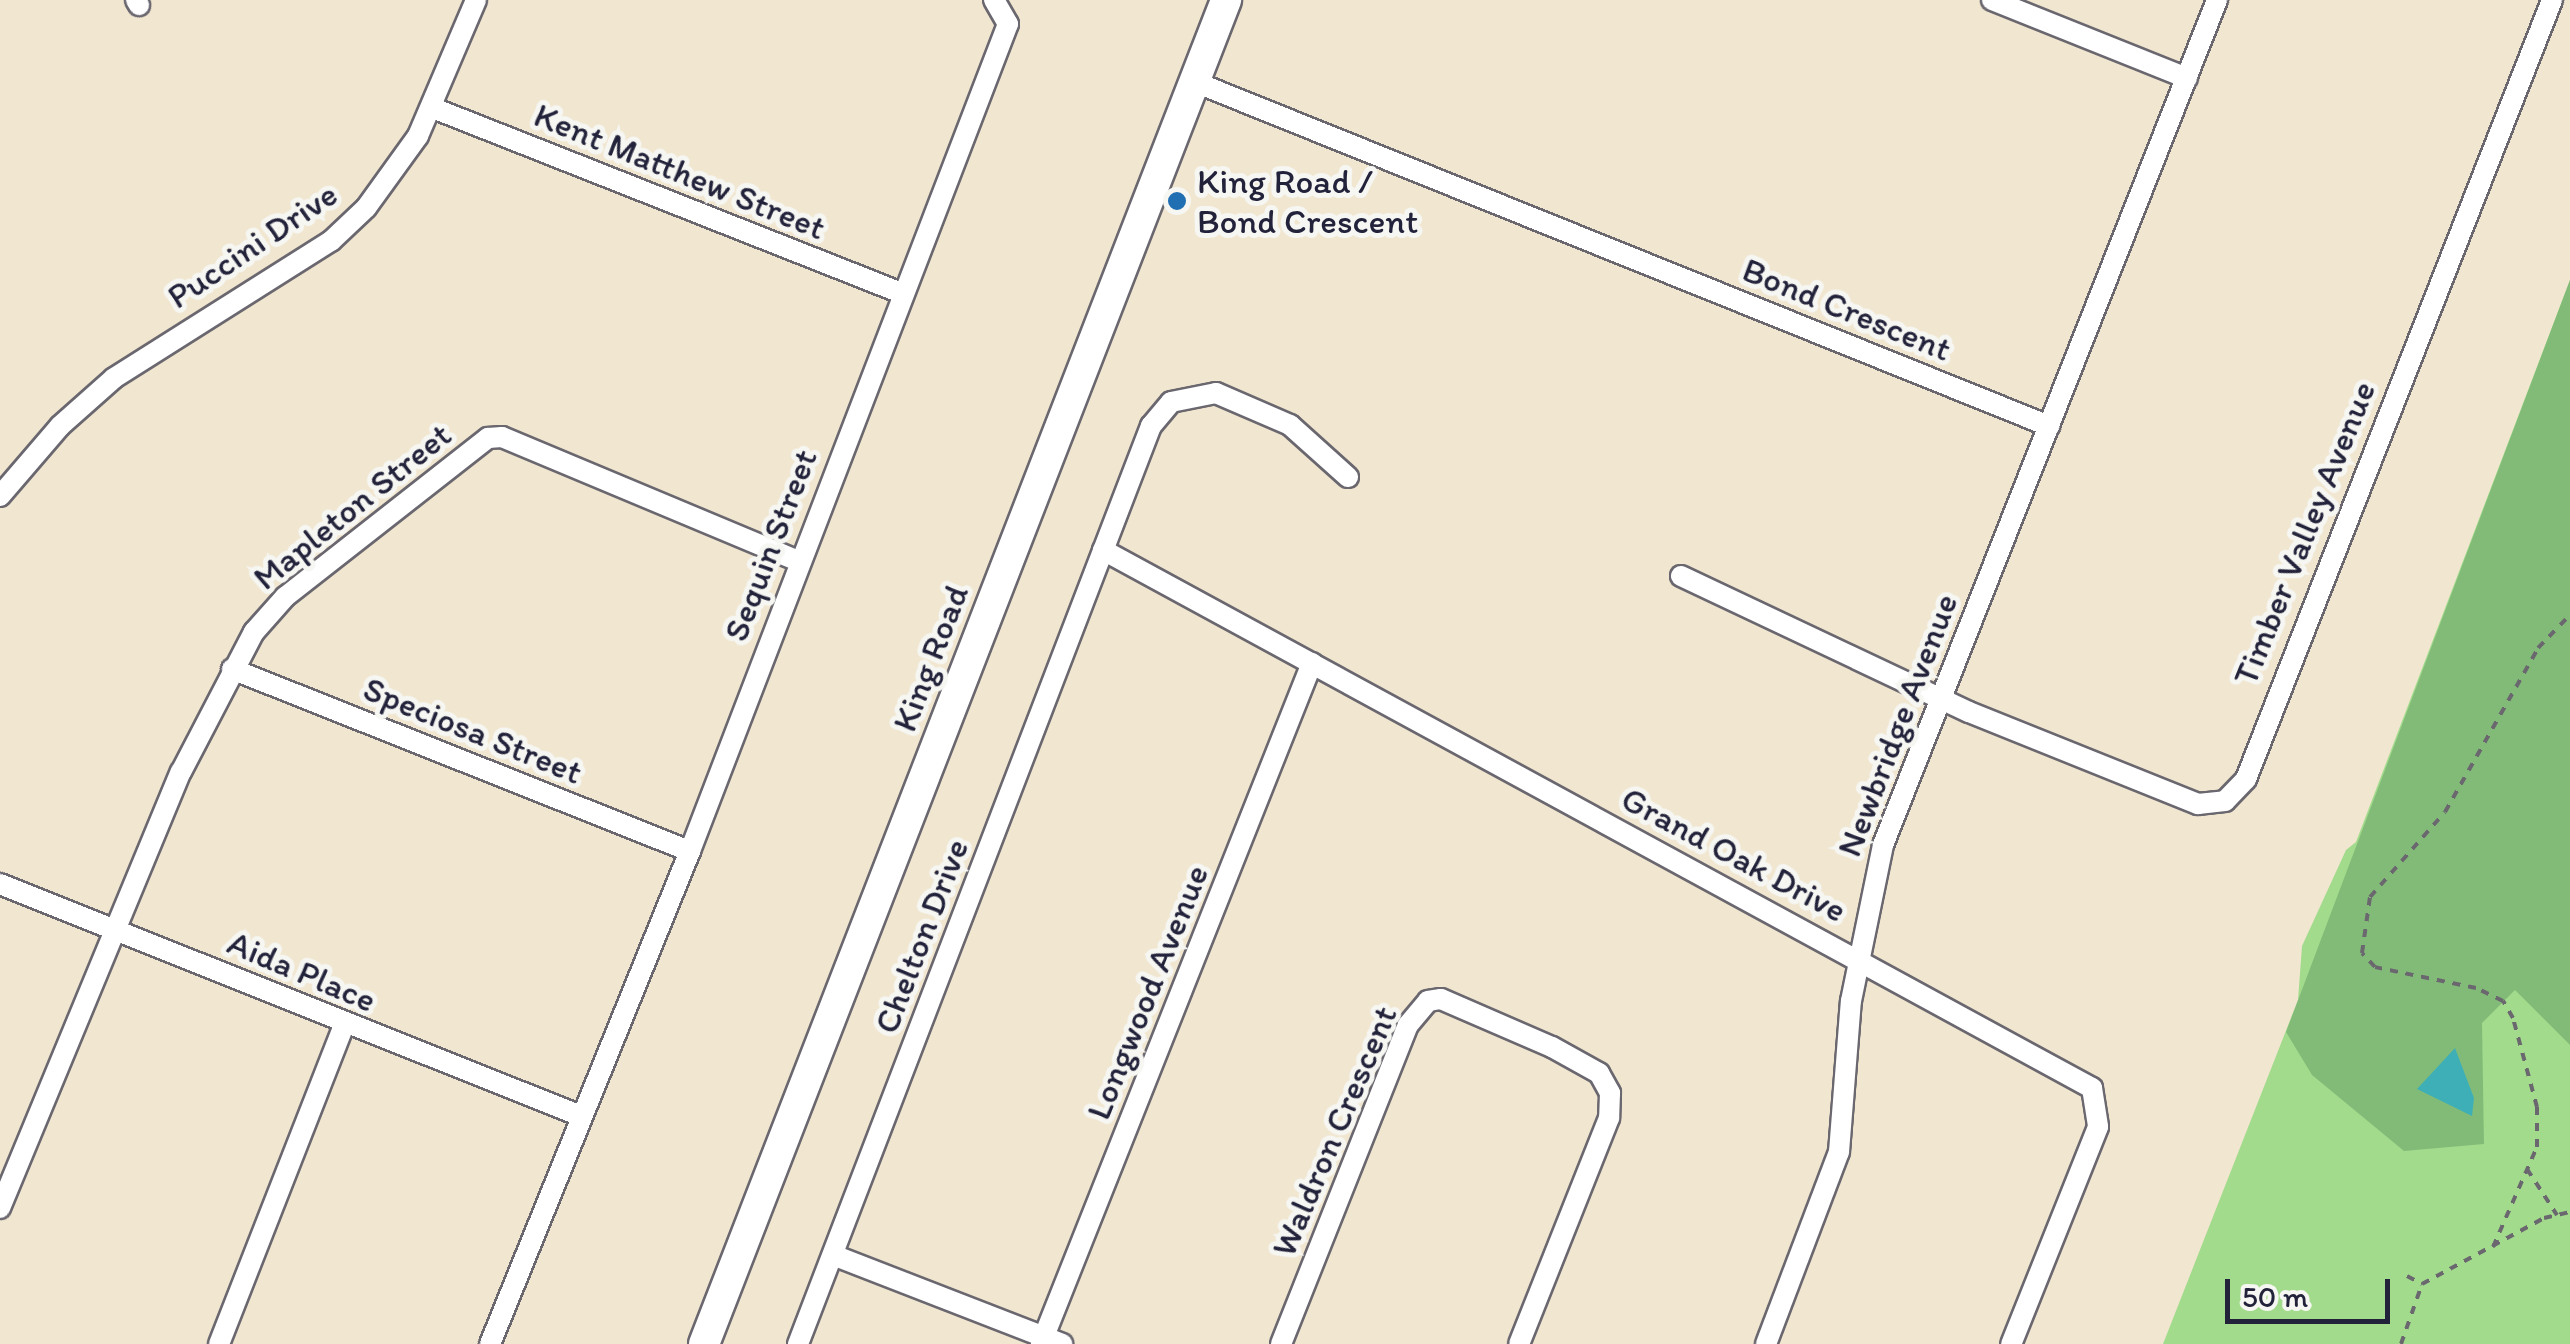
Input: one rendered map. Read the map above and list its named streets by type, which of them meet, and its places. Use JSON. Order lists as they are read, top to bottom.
{
  "streets": {
    "main road": ["King Road"],
    "street": [
      "Kent Matthew Street",
      "Puccini Drive",
      "Bond Crescent",
      "Mapleton Street",
      "Timber Valley Avenue",
      "Sequin Street",
      "Newbridge Avenue",
      "Speciosa Street",
      "Grand Oak Drive",
      "Chelton Drive",
      "Aida Place",
      "Longwood Avenue",
      "Waldron Crescent"
    ]
  },
  "crossings": [
    ["Kent Matthew Street", "Puccini Drive"],
    ["Kent Matthew Street", "Sequin Street"],
    ["Bond Crescent", "King Road"],
    ["Bond Crescent", "Newbridge Avenue"],
    ["Mapleton Street", "Sequin Street"],
    ["Mapleton Street", "Speciosa Street"],
    ["Mapleton Street", "Aida Place"],
    ["Timber Valley Avenue", "Newbridge Avenue"],
    ["Sequin Street", "Speciosa Street"],
    ["Sequin Street", "Aida Place"],
    ["Newbridge Avenue", "Grand Oak Drive"],
    ["Grand Oak Drive", "Chelton Drive"],
    ["Grand Oak Drive", "Longwood Avenue"]
  ],
  "places": ["King Road / Bond Crescent"],
  "scale_bar": "50 m"
}
